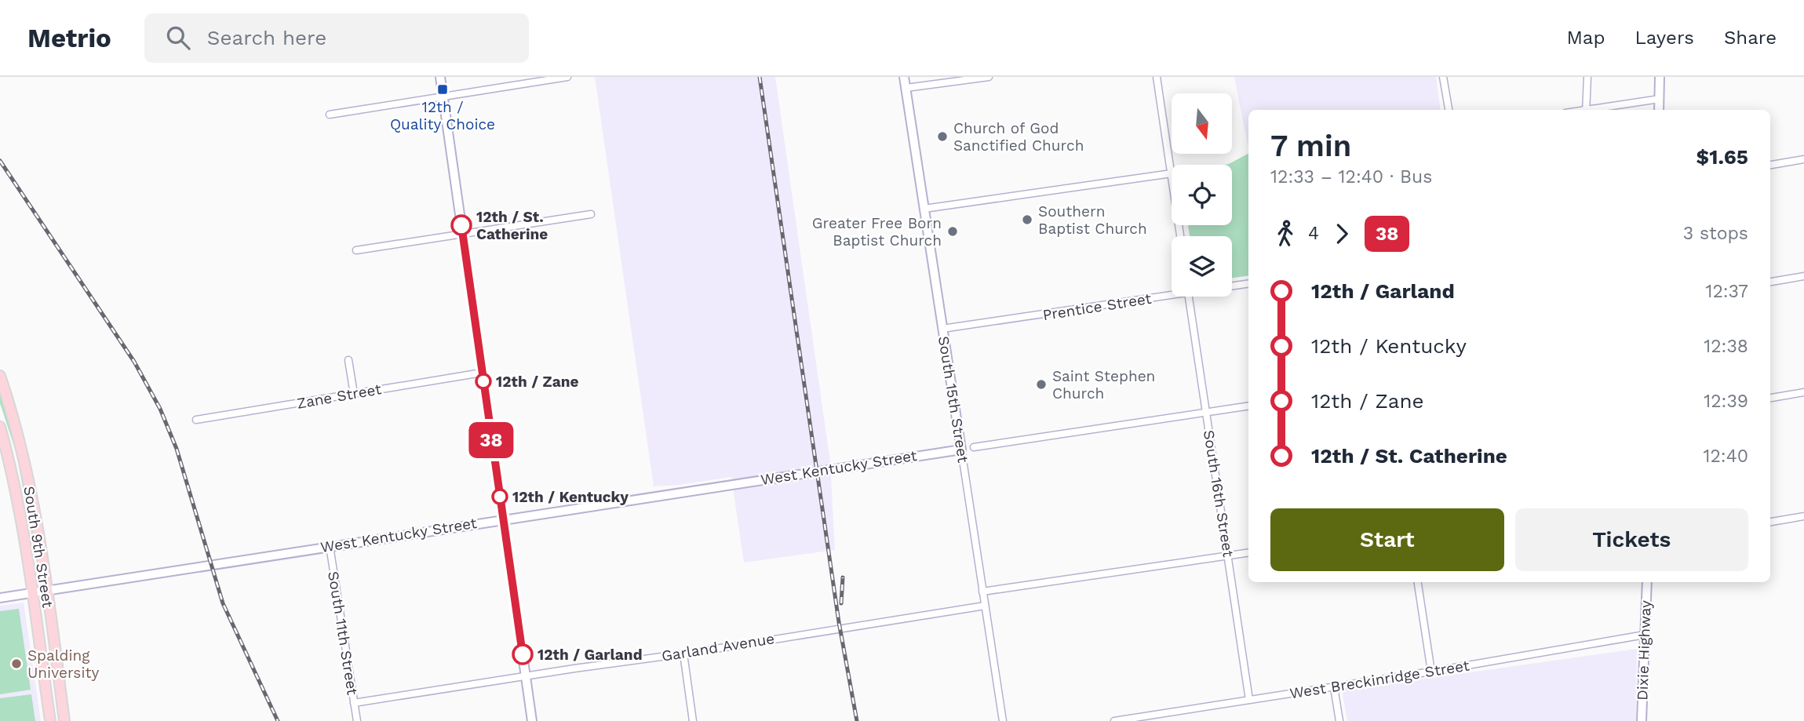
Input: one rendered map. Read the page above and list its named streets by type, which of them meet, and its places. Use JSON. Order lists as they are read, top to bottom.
{
  "streets": {
    "main road": ["South 9th Street"],
    "street": [
      "Prentice Street",
      "Zane Street",
      "South 15th Street",
      "West Kentucky Street",
      "South 16th Street",
      "South 11th Street",
      "Garland Avenue",
      "Dixie Highway",
      "West Breckinridge Street"
    ]
  },
  "crossings": [
    ["Prentice Street", "South 15th Street"],
    ["South 15th Street", "West Kentucky Street"],
    ["South 15th Street", "Garland Avenue"],
    ["West Kentucky Street", "South 9th Street"],
    ["West Kentucky Street", "South 11th Street"],
    ["South 16th Street", "West Breckinridge Street"],
    ["South 11th Street", "Garland Avenue"],
    ["Dixie Highway", "West Breckinridge Street"]
  ],
  "places": {
    "transit": ["12th / Quality Choice"],
    "other": [
      "Church of God Sanctified Church",
      "Southern Baptist Church",
      "12th / St. Catherine",
      "Greater Free Born Baptist Church",
      "12th / Zane",
      "Saint Stephen Church",
      "12th / Kentucky",
      "12th / Garland",
      "Spalding University"
    ]
  },
  "lines": ["bus line 38"],
  "north": "bottom",
  "page": {
    "header": "Metrio",
    "search": "Search here",
    "nav": ["Map", "Layers", "Share"],
    "on_map": "38",
    "heading": ["7 min", "12:33 – 12:40 · Bus", "$1.65"],
    "legs": ["4", "38", "3 stops"],
    "list": [
      {
        "name": "12th / Garland",
        "value": "12:37"
      },
      {
        "name": "12th / Kentucky",
        "value": "12:38"
      },
      {
        "name": "12th / Zane",
        "value": "12:39"
      },
      {
        "name": "12th / St. Catherine",
        "value": "12:40"
      }
    ],
    "buttons": ["Start", "Tickets"]
  }
}
